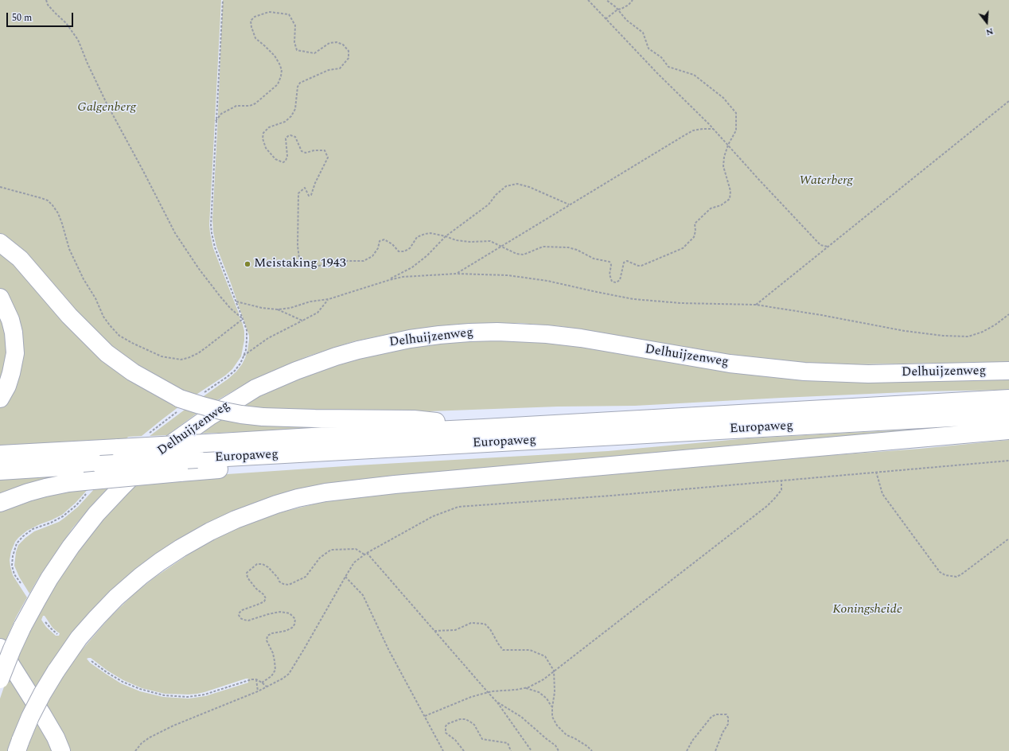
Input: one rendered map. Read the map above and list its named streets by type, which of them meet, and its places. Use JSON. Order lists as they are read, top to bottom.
{
  "streets": {
    "highway": ["Delhuijzenweg", "Europaweg"]
  },
  "parks": ["Galgenberg", "Waterberg", "Koningsheide"],
  "places": ["Meistaking 1943"],
  "scale_bar": "50 m",
  "north": "bottom"
}
